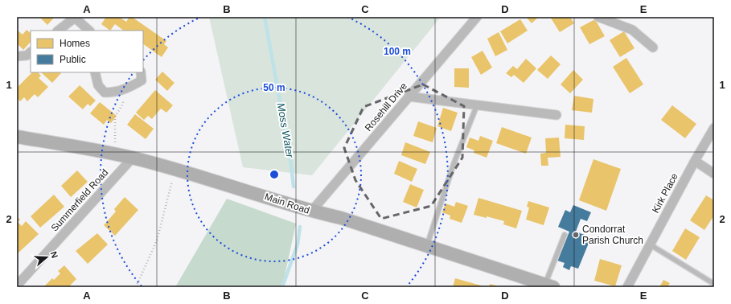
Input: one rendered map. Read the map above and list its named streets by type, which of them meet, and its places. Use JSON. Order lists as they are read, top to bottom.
{
  "streets": {
    "street": [
      "Rosehill Drive",
      "Kirk Place",
      "Summerfield Road",
      "Main Road"
    ]
  },
  "crossings": [
    ["Rosehill Drive", "Main Road"],
    ["Summerfield Road", "Main Road"]
  ],
  "water": ["Moss Water"],
  "places": ["Condorrat Parish Church"],
  "legend": ["Homes", "Public"],
  "north": "right",
  "grid": {
    "columns": [
      "A",
      "B",
      "C",
      "D",
      "E"
    ],
    "rows": ["1", "2"]
  },
  "rings": ["100 m", "50 m"]
}
